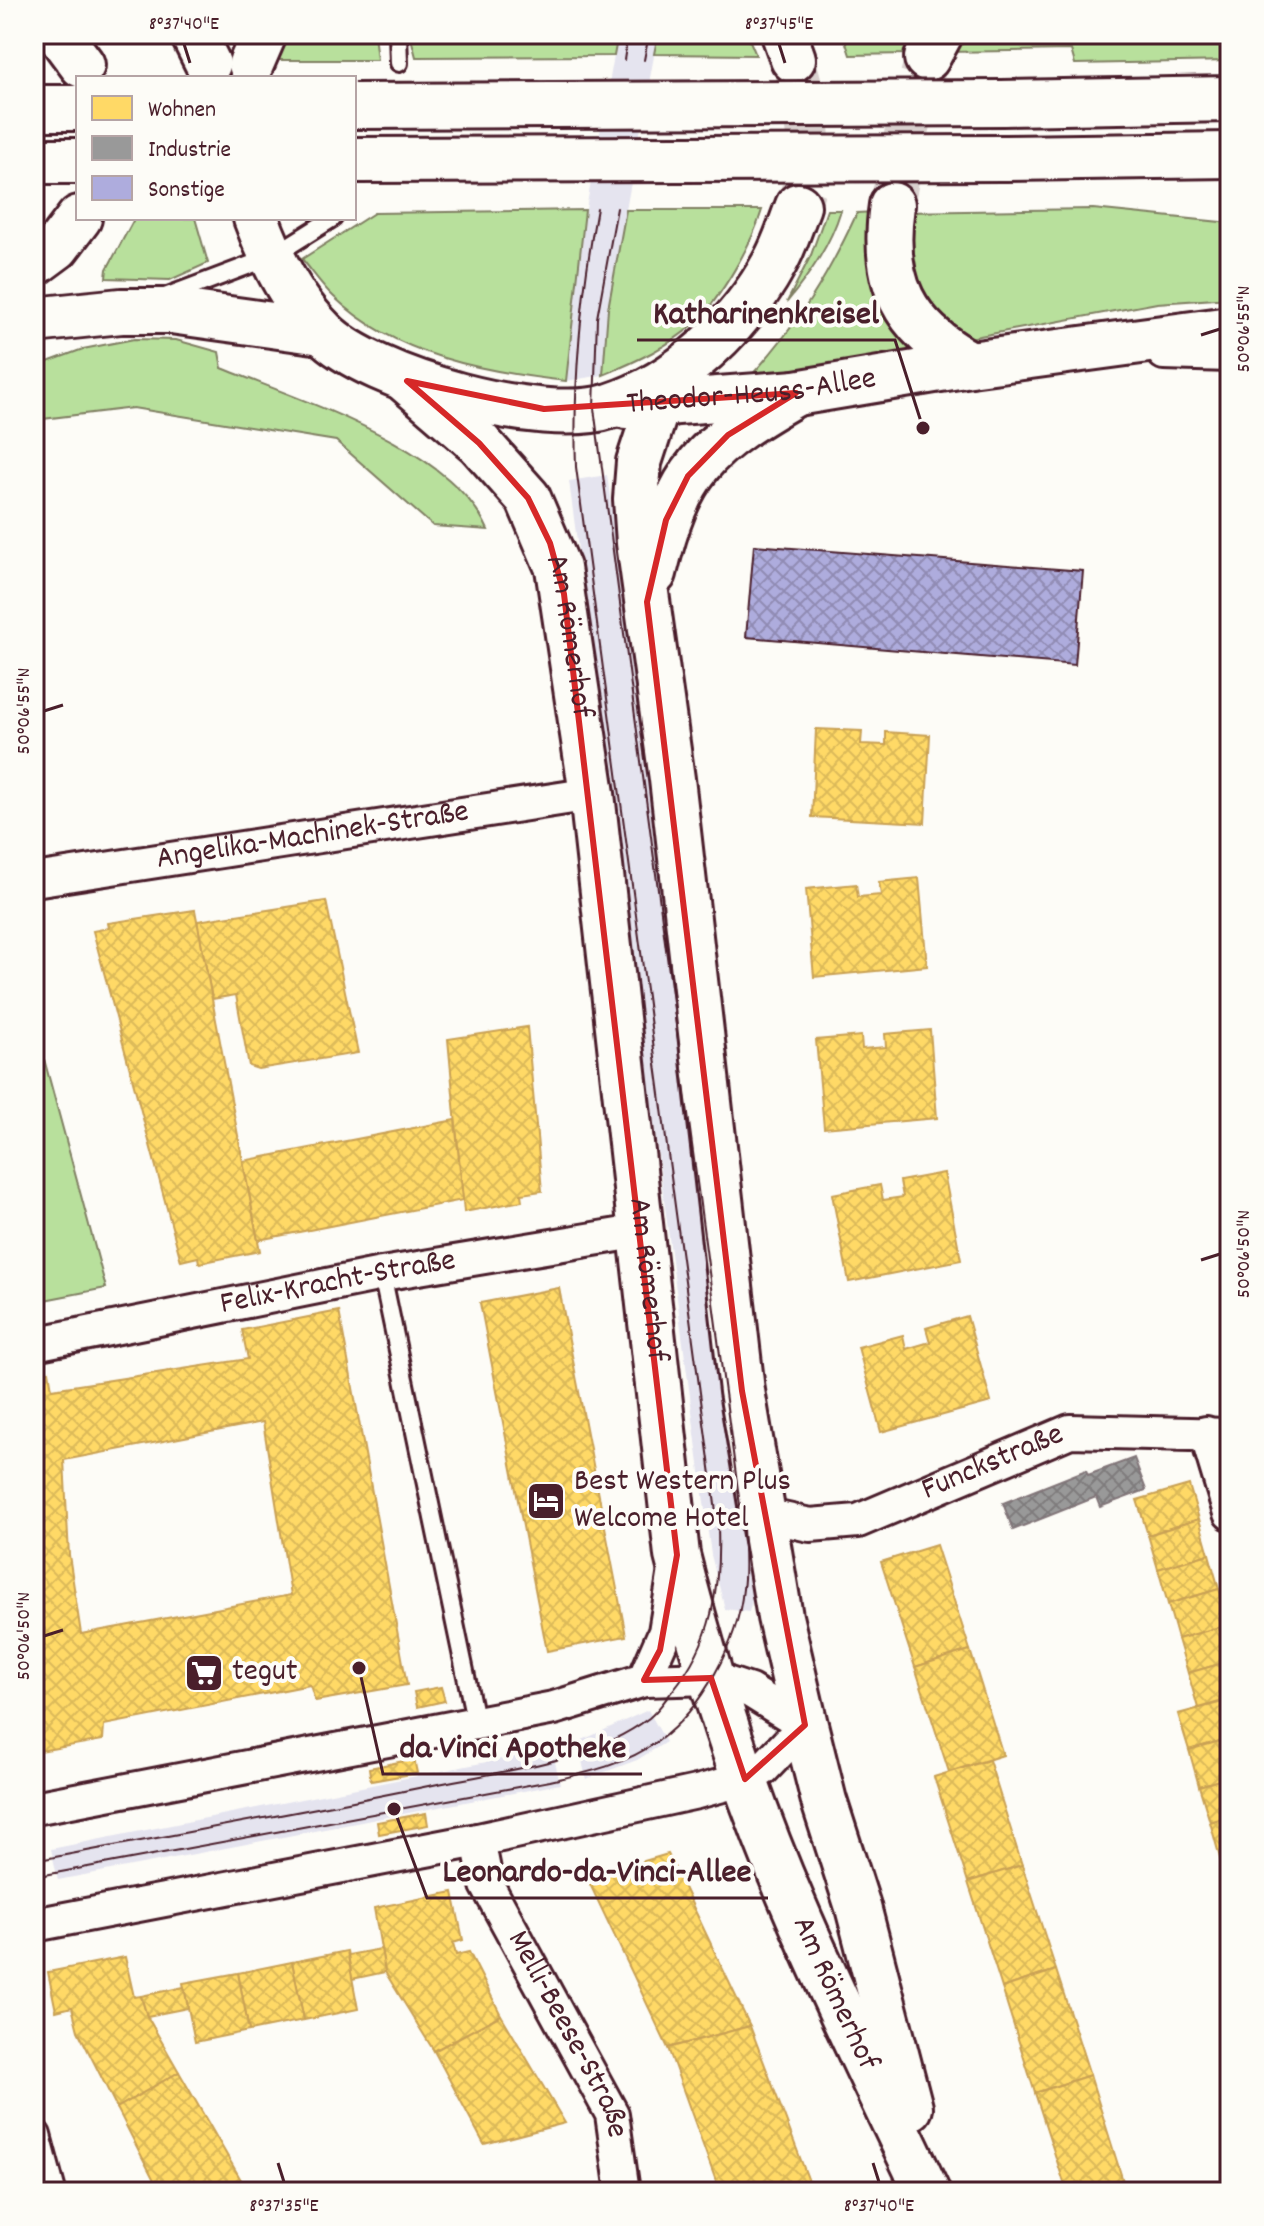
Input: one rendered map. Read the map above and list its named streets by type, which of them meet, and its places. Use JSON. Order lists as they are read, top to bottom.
{
  "streets": {
    "main road": ["Theodor-Heuss-Allee", "Am Römerhof"],
    "street": [
      "Angelika-Machinek-Straße",
      "Felix-Kracht-Straße",
      "Funckstraße",
      "Melli-Beese-Straße"
    ]
  },
  "crossings": [
    ["Theodor-Heuss-Allee", "Am Römerhof"],
    ["Am Römerhof", "Angelika-Machinek-Straße"],
    ["Am Römerhof", "Felix-Kracht-Straße"],
    ["Am Römerhof", "Funckstraße"]
  ],
  "places": {
    "other": ["Katharinenkreisel", "da Vinci Apotheke", "Leonardo-da-Vinci-Allee"],
    "hotel": ["Best Western Plus Welcome Hotel"],
    "supermarket": ["tegut"]
  },
  "legend": ["Wohnen", "Industrie", "Sonstige"],
  "coordinates": [
    "8°37'40\"E",
    "8°37'45\"E",
    "50°06'55\"N",
    "50°06'50\"N",
    "8°37'35\"E"
  ]
}
